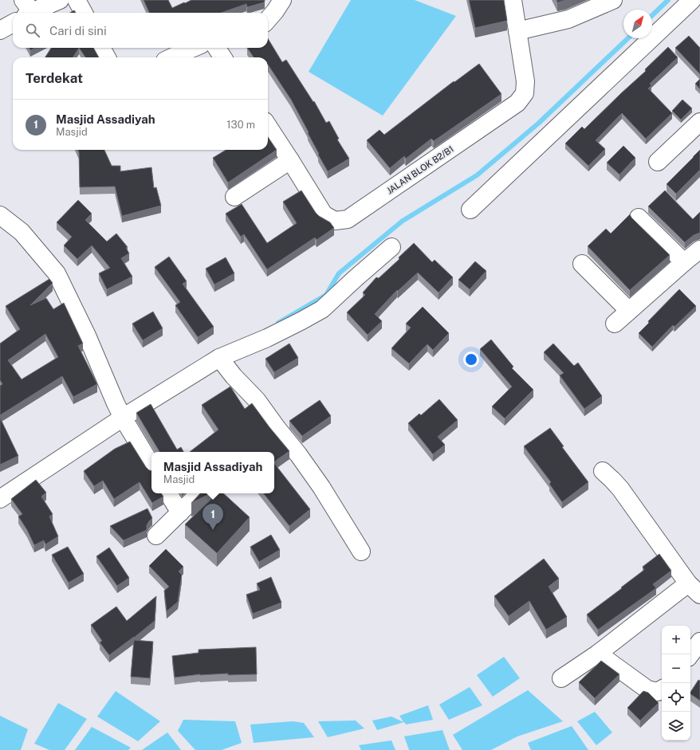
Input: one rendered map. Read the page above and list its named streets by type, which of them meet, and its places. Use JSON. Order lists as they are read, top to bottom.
{
  "streets": {
    "street": ["JALAN BLOK B2/B1"]
  },
  "north": "top right",
  "page": {
    "search": "Cari di sini",
    "heading": "Terdekat",
    "list": [
      {
        "mark": "1",
        "name": "Masjid Assadiyah",
        "note": "Masjid",
        "value": "130 m"
      }
    ],
    "popup": ["Masjid Assadiyah", "Masjid"],
    "pins": "1",
    "map_buttons": ["+", "−"]
  }
}
